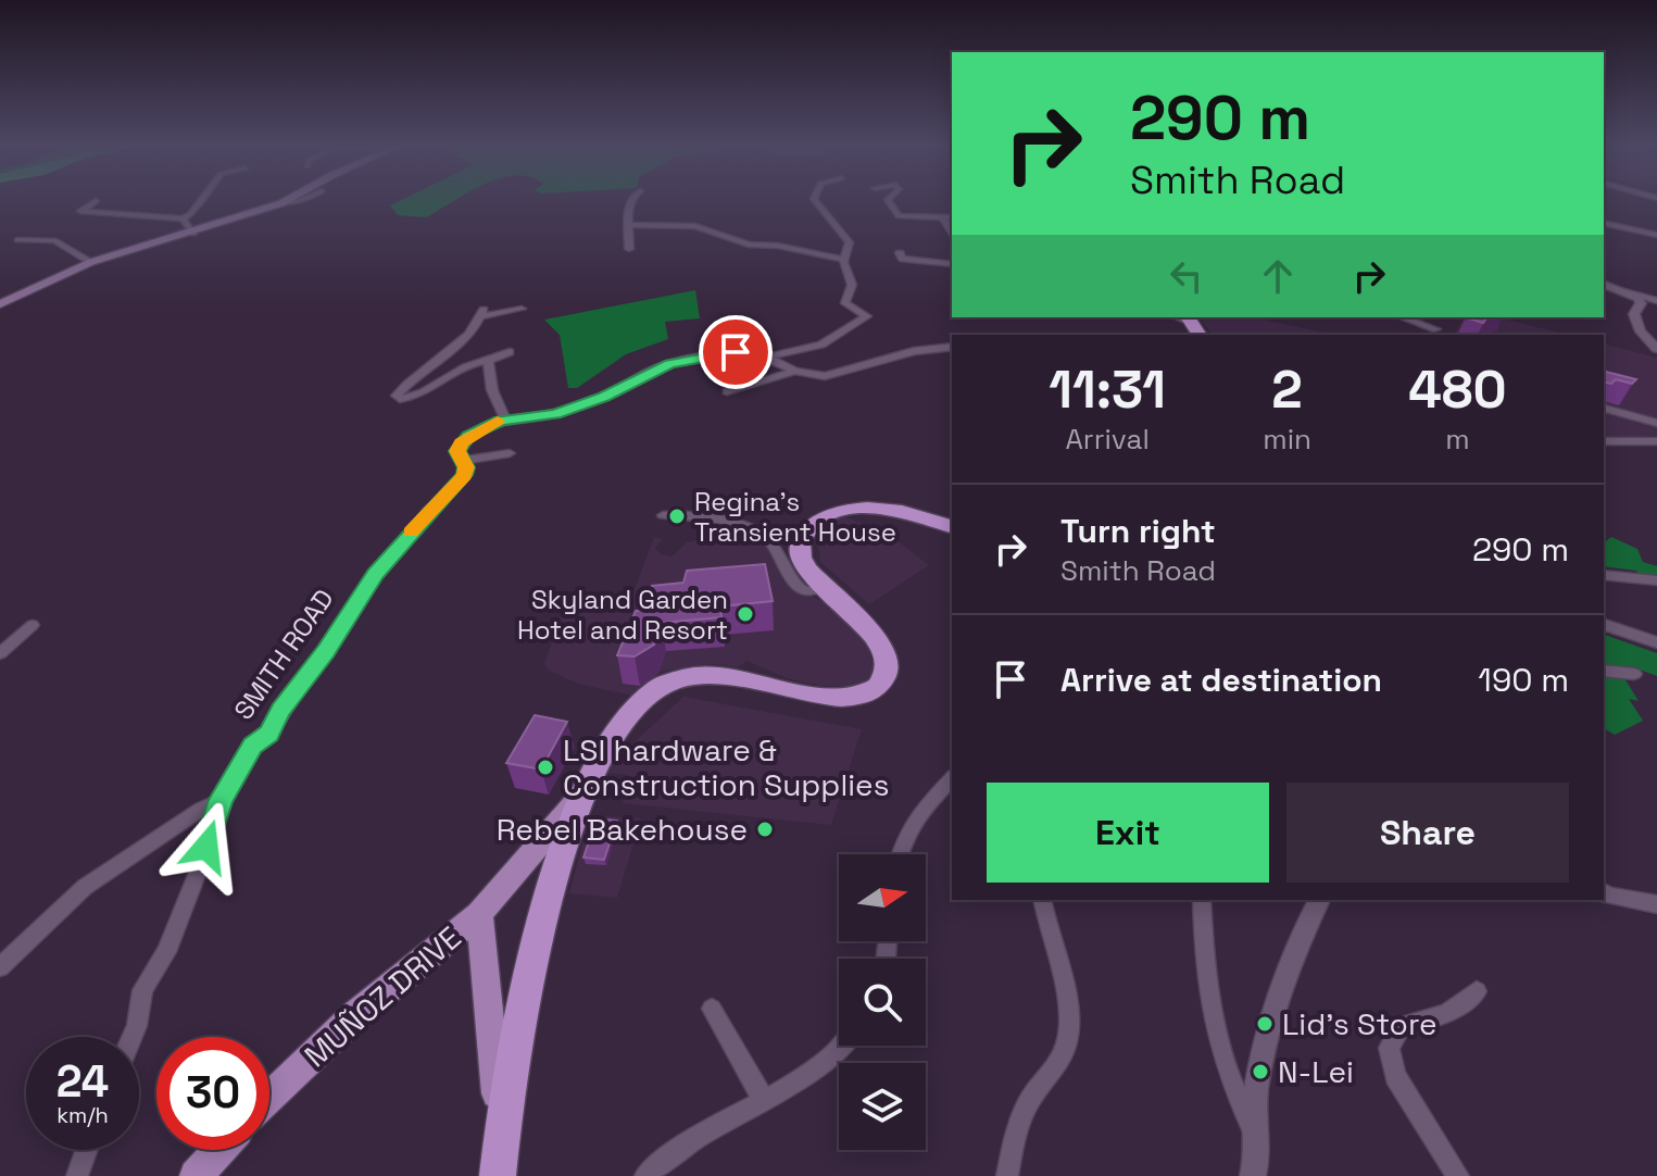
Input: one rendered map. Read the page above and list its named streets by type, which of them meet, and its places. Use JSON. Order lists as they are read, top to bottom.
{
  "streets": {
    "main road": ["MUÑOZ DRIVE"],
    "street": ["SMITH ROAD"]
  },
  "places": [
    "Regina's Transient House",
    "Skyland Garden Hotel and Resort",
    "LSI hardware & Construction Supplies",
    "Rebel Bakehouse",
    "Lid's Store",
    "N-Lei"
  ],
  "north": "right",
  "page": {
    "turn": ["290 m", "Smith Road"],
    "eta": [
      "11:31",
      "Arrival",
      "2",
      "min",
      "480",
      "m"
    ],
    "list": [
      {
        "name": "Turn right",
        "note": "Smith Road",
        "value": "290 m"
      },
      {
        "name": "Arrive at destination",
        "value": "190 m"
      }
    ],
    "buttons": ["Exit", "Share"],
    "speed": "24 km/h",
    "limit": "30"
  }
}
